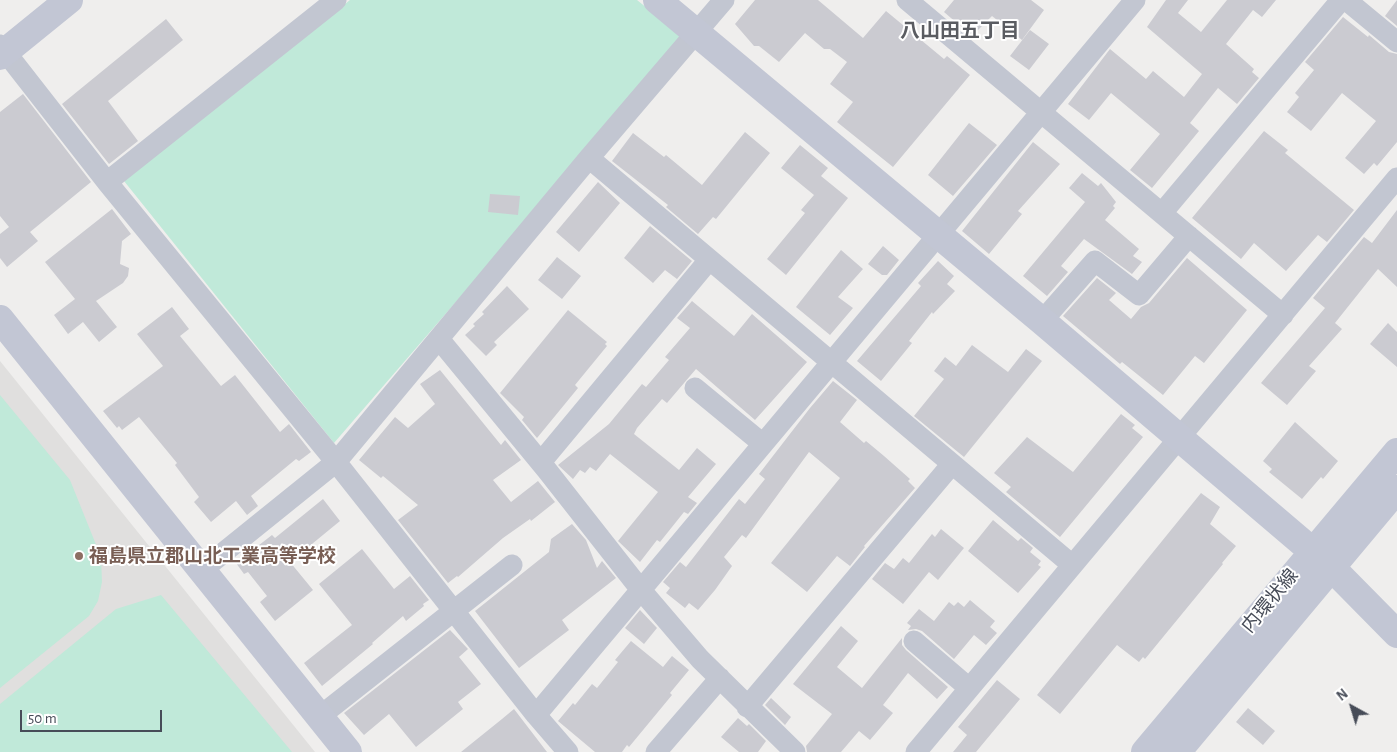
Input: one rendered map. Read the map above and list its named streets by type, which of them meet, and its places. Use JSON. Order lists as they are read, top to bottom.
{
  "streets": {
    "street": ["内環状線"]
  },
  "districts": ["八山田五丁目"],
  "places": ["福島県立郡山北工業高等学校"],
  "scale_bar": "50 m",
  "north": "top left"
}
